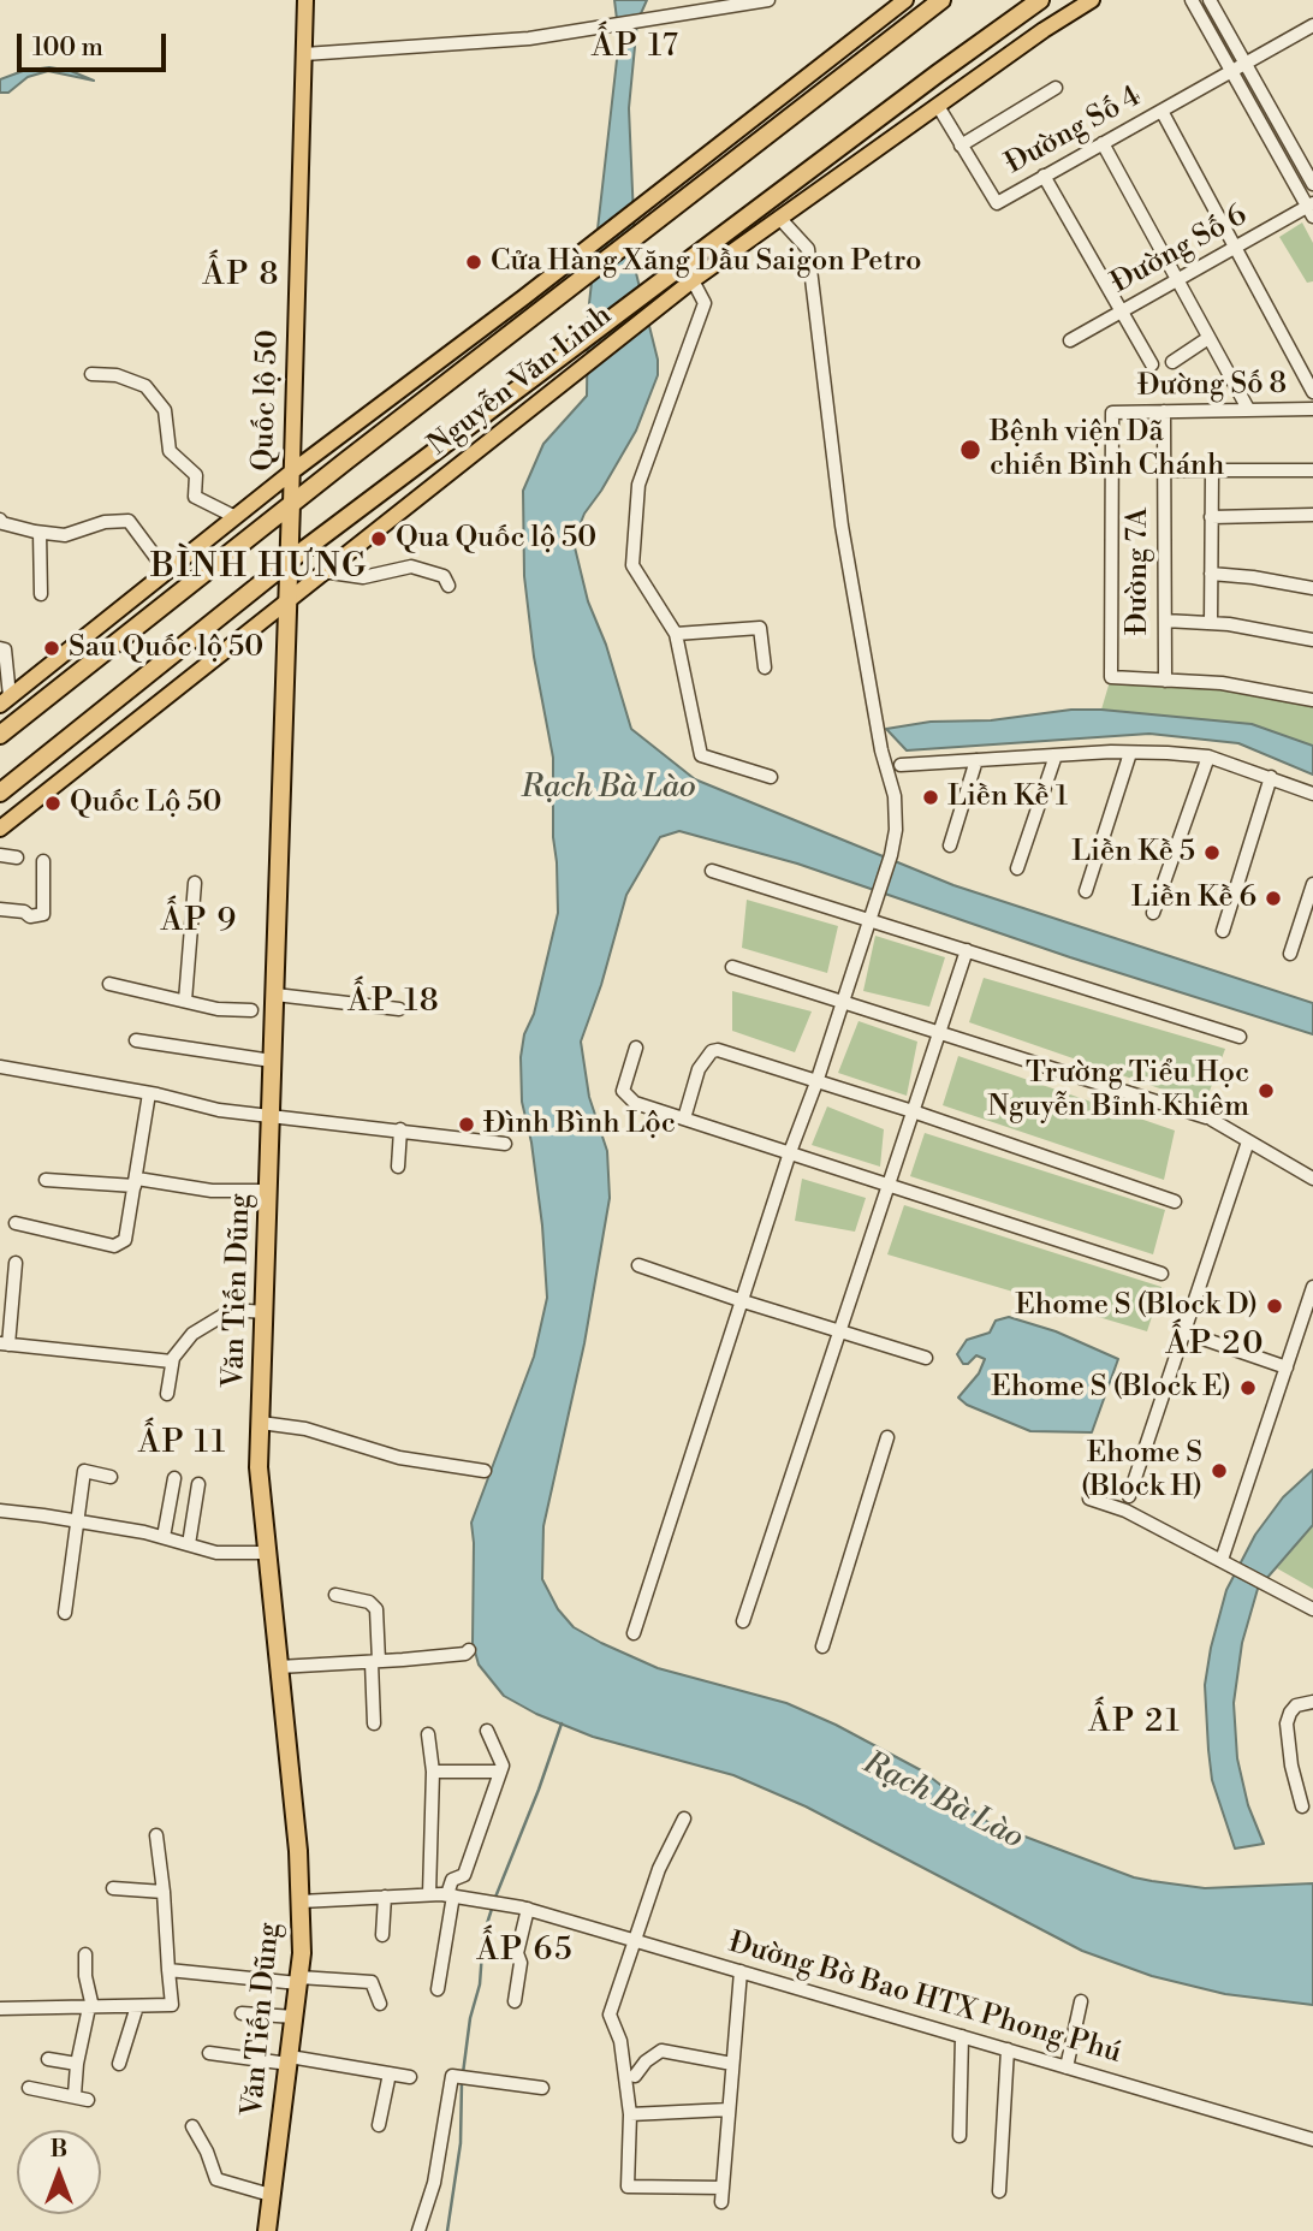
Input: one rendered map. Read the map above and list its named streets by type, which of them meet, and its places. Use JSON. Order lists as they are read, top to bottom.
{
  "streets": {
    "highway": ["Nguyễn Văn Linh", "Quốc lộ 50", "Văn Tiến Dũng"],
    "street": [
      "Đường Số 4",
      "Đường Số 6",
      "Đường Số 8",
      "Đường 7A",
      "Đường Bờ Bao HTX Phong Phú"
    ]
  },
  "crossings": [
    ["Đường Số 4", "Nguyễn Văn Linh"],
    ["Nguyễn Văn Linh", "Quốc lộ 50"],
    ["Nguyễn Văn Linh", "Văn Tiến Dũng"],
    ["Đường Số 8", "Đường 7A"],
    ["Quốc lộ 50", "Văn Tiến Dũng"]
  ],
  "districts": [
    "ẤP 17",
    "ẤP 8",
    "BÌNH HƯNG",
    "ẤP 9",
    "ẤP 18",
    "ẤP 20",
    "ẤP 11",
    "ẤP 21",
    "ẤP 65"
  ],
  "water": ["Rạch Bà Lào"],
  "places": [
    "Cửa Hàng Xăng Dầu Saigon Petro",
    "Bệnh viện Dã chiến Bình Chánh",
    "Qua Quốc lộ 50",
    "Sau Quốc lộ 50",
    "Liền Kề 1",
    "Quốc Lộ 50",
    "Liền Kề 5",
    "Liền Kề 6",
    "Trường Tiểu Học Nguyễn Bỉnh Khiêm",
    "Đình Bình Lộc",
    "Ehome S (Block D)",
    "Ehome S (Block E)",
    "Ehome S (Block H)"
  ],
  "scale_bar": "100 m",
  "north": "top"
}
